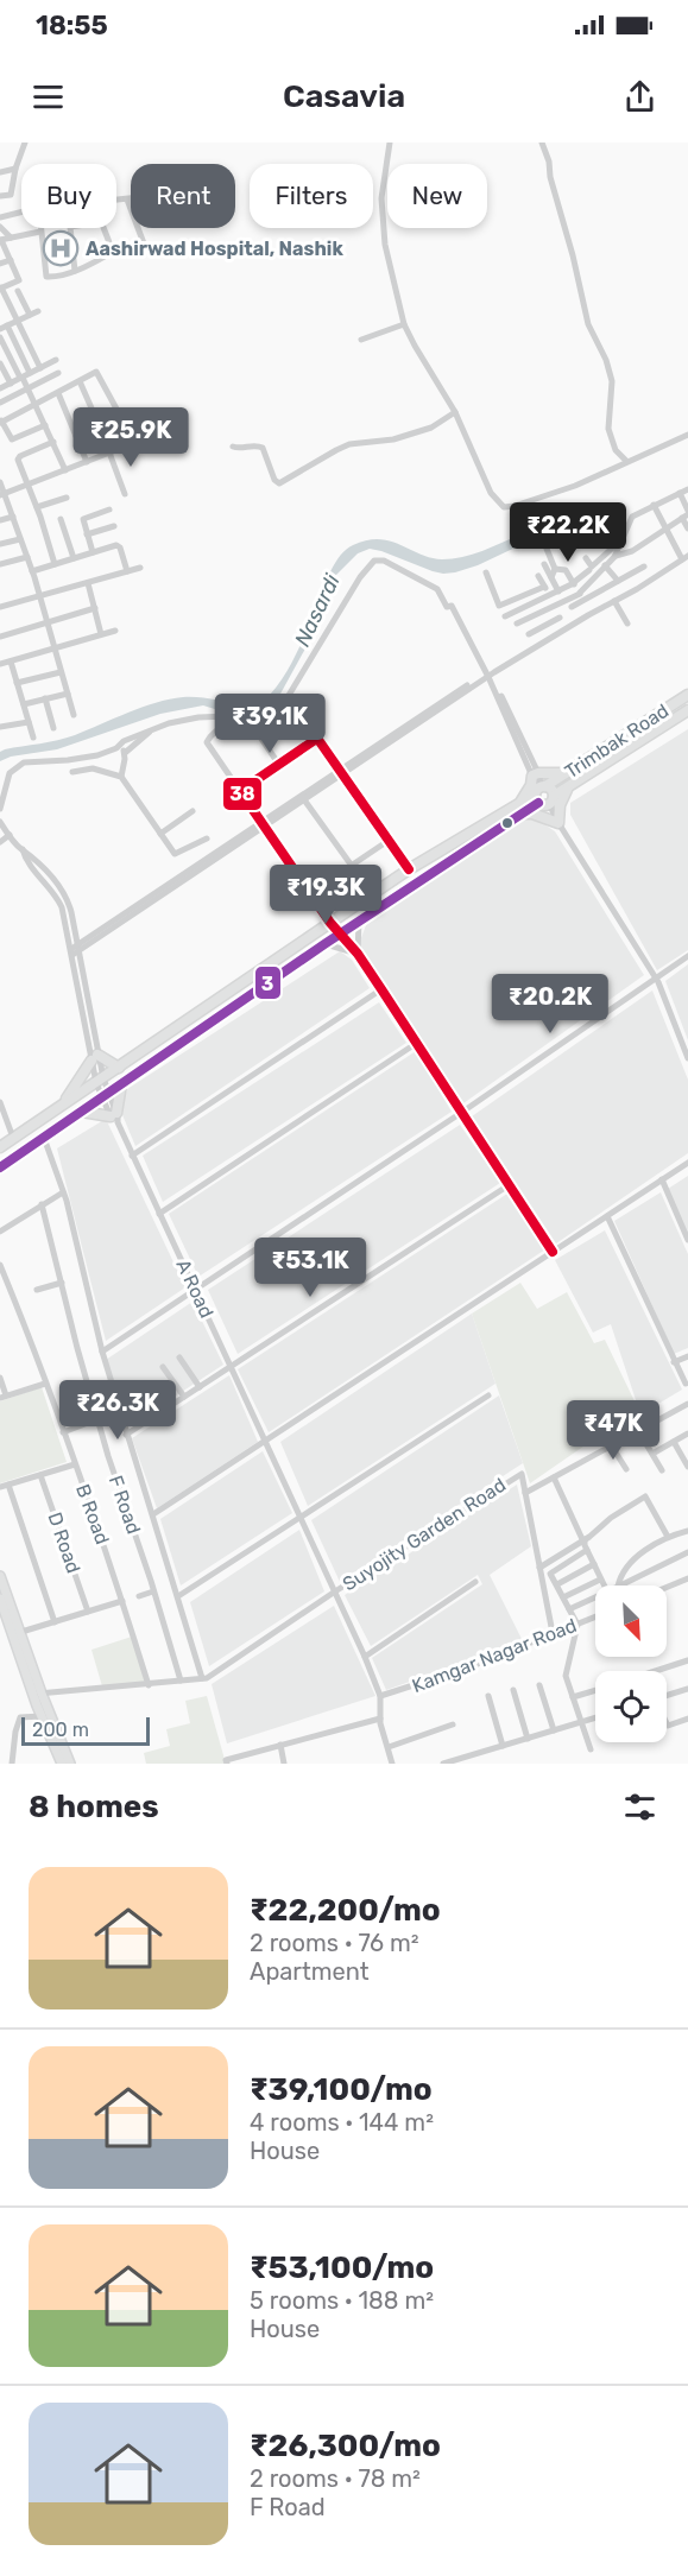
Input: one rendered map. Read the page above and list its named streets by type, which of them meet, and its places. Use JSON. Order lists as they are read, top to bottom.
{
  "streets": {
    "highway": ["Trimbak Road"],
    "street": [
      "A Road",
      "F Road",
      "B Road",
      "Suyojity Garden Road",
      "D Road",
      "Kamgar Nagar Road"
    ]
  },
  "crossings": [
    ["Trimbak Road", "A Road"],
    ["A Road", "Suyojity Garden Road"],
    ["A Road", "Kamgar Nagar Road"]
  ],
  "water": ["Nasardi"],
  "places": {
    "hospital": ["Aashirwad Hospital, Nashik"]
  },
  "lines": ["transit line 38", "transit line 3"],
  "scale_bar": "200 m",
  "north": "bottom right",
  "page": {
    "status": "18:55",
    "header": "Casavia",
    "chip": [
      "Buy",
      "Rent",
      "Filters",
      "New"
    ],
    "price": [
      "₹25.9K",
      "₹22.2K",
      "₹39.1K",
      "₹19.3K",
      "₹20.2K",
      "₹53.1K",
      "₹26.3K",
      "₹47K"
    ],
    "scale": "200 m",
    "heading": "8 homes",
    "list": [
      {
        "name": "₹22,200/mo",
        "note": "2 rooms · 76 m² · Apartment"
      },
      {
        "name": "₹39,100/mo",
        "note": "4 rooms · 144 m² · House"
      },
      {
        "name": "₹53,100/mo",
        "note": "5 rooms · 188 m² · House"
      },
      {
        "name": "₹26,300/mo",
        "note": "2 rooms · 78 m² · F Road"
      }
    ]
  }
}
